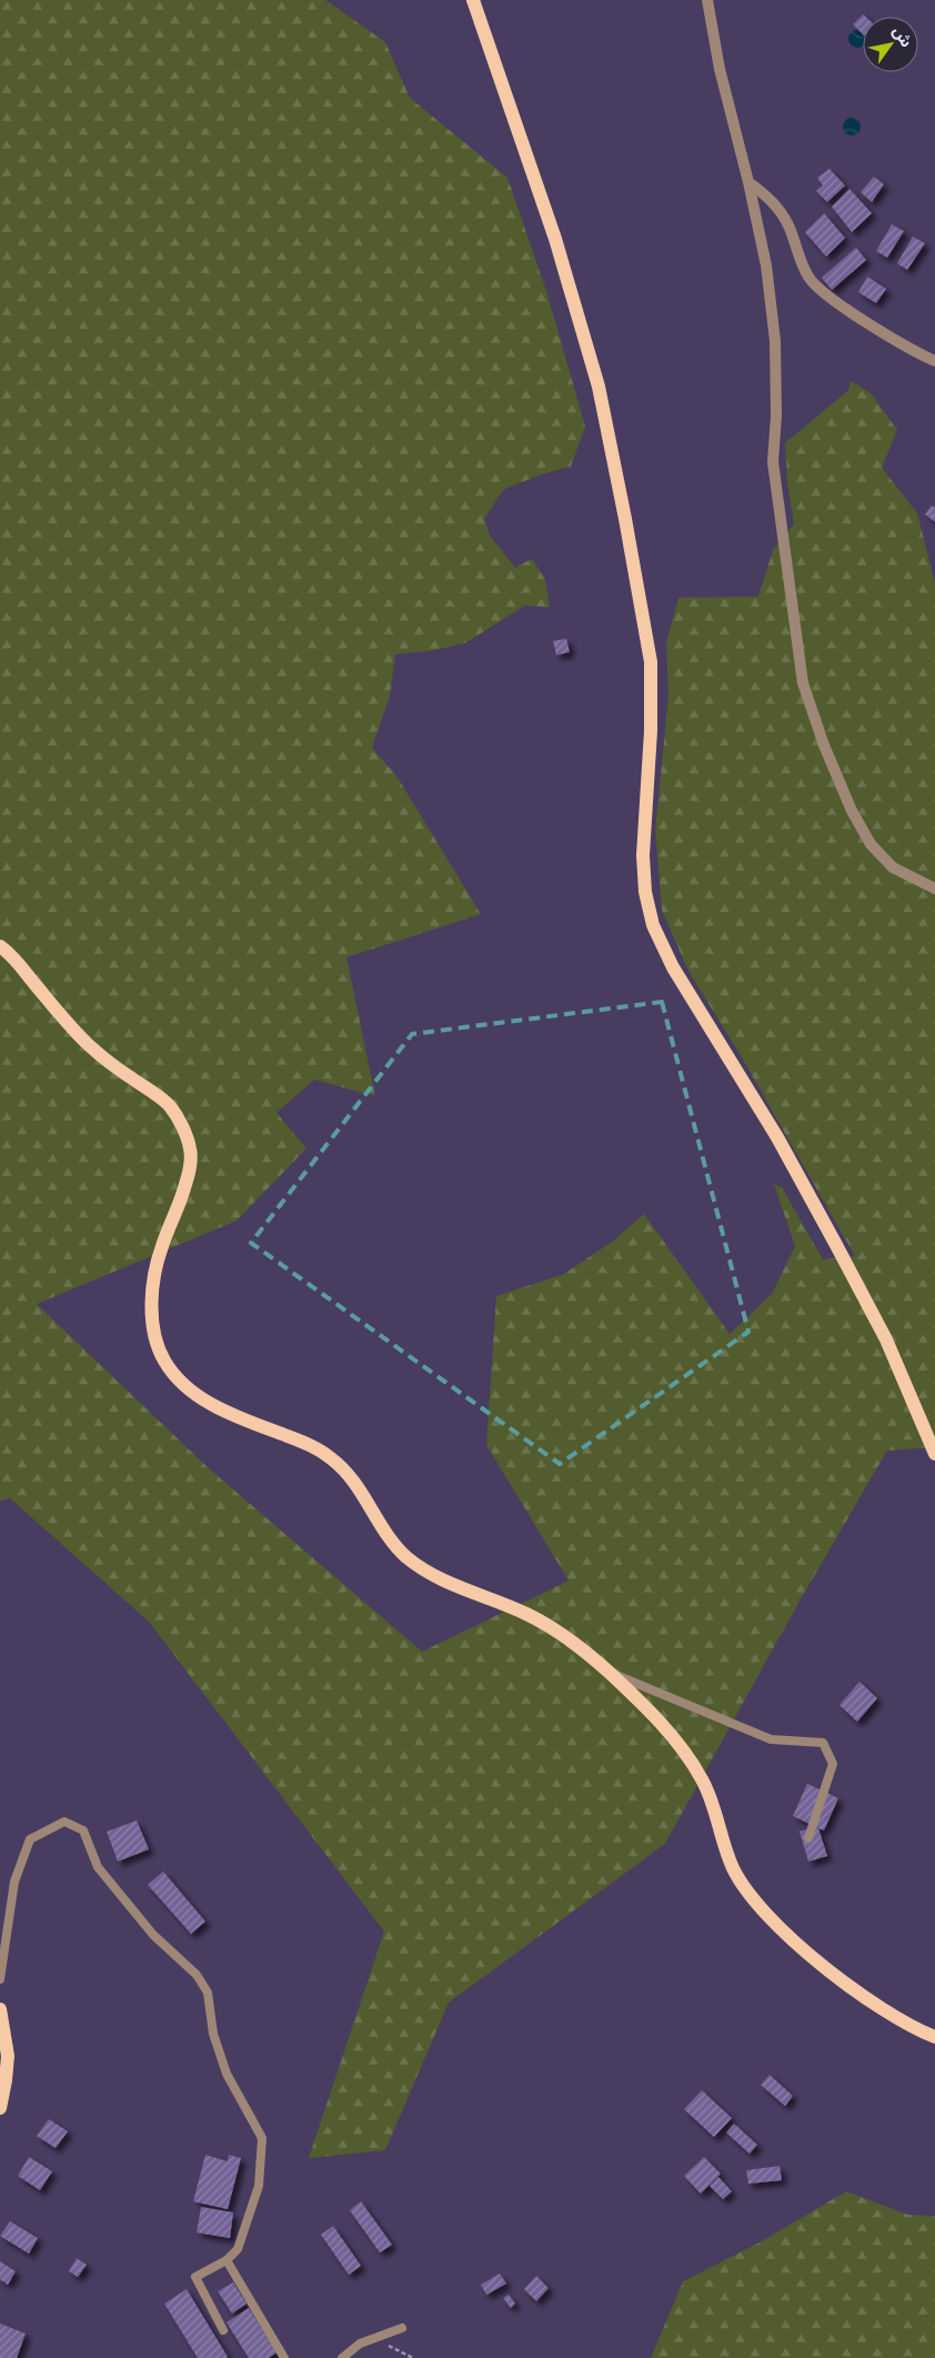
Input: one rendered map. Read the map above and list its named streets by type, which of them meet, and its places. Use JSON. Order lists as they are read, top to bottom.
{
  "north": "top right"
}
